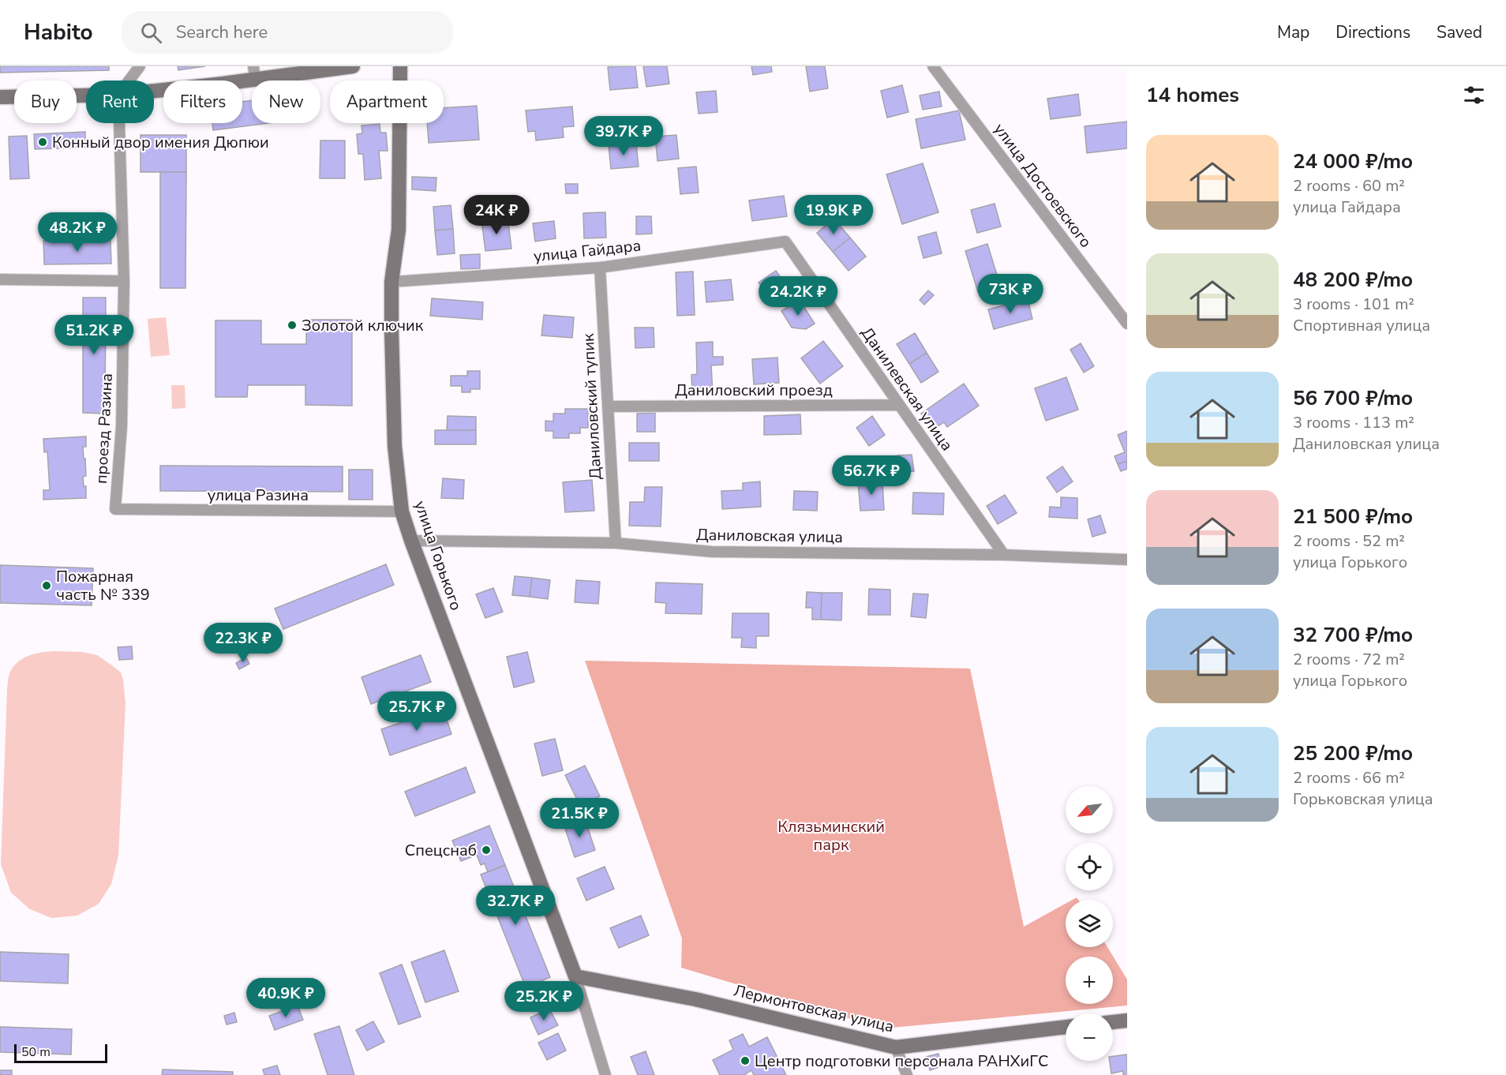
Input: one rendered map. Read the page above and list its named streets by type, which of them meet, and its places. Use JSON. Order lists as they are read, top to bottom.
{
  "streets": {
    "street": [
      "улица Достоевского",
      "улица Гайдара",
      "Данилевская улица",
      "Даниловский проезд",
      "Даниловский тупик",
      "проезд Разина",
      "улица Разина",
      "Даниловская улица",
      "улица Горького",
      "Лермонтовская улица"
    ]
  },
  "crossings": [
    ["улица Гайдара", "Данилевская улица"],
    ["улица Гайдара", "Даниловский тупик"],
    ["улица Гайдара", "улица Горького"],
    ["Данилевская улица", "Даниловский проезд"],
    ["Данилевская улица", "Даниловская улица"],
    ["Даниловский проезд", "Даниловский тупик"],
    ["Даниловский тупик", "Даниловская улица"],
    ["проезд Разина", "улица Разина"],
    ["улица Разина", "улица Горького"],
    ["Даниловская улица", "улица Горького"],
    ["улица Горького", "Лермонтовская улица"]
  ],
  "parks": ["Клязьминский парк"],
  "places": [
    "Конный двор имения Дюпюи",
    "Золотой ключик",
    "Пожарная часть № 339",
    "Спецснаб",
    "Центр подготовки персонала РАНХиГС"
  ],
  "scale_bar": "50 m",
  "north": "bottom left",
  "page": {
    "header": "Habito",
    "search": "Search here",
    "nav": ["Map", "Directions", "Saved"],
    "heading": "14 homes",
    "chip": [
      "Buy",
      "Rent",
      "Filters",
      "New",
      "Apartment"
    ],
    "price": [
      "39.7K ₽",
      "24K ₽",
      "19.9K ₽",
      "48.2K ₽",
      "73K ₽",
      "24.2K ₽",
      "51.2K ₽",
      "56.7K ₽",
      "22.3K ₽",
      "25.7K ₽",
      "21.5K ₽",
      "32.7K ₽",
      "40.9K ₽",
      "25.2K ₽"
    ],
    "list": [
      {
        "name": "24 000 ₽/mo",
        "note": "2 rooms · 60 m² · улица Гайдара"
      },
      {
        "name": "48 200 ₽/mo",
        "note": "3 rooms · 101 m² · Спортивная улица"
      },
      {
        "name": "56 700 ₽/mo",
        "note": "3 rooms · 113 m² · Даниловская улица"
      },
      {
        "name": "21 500 ₽/mo",
        "note": "2 rooms · 52 m² · улица Горького"
      },
      {
        "name": "32 700 ₽/mo",
        "note": "2 rooms · 72 m² · улица Горького"
      },
      {
        "name": "25 200 ₽/mo",
        "note": "2 rooms · 66 m² · Горьковская улица"
      }
    ],
    "map_buttons": ["+", "−"],
    "scale": "50 m"
  }
}
